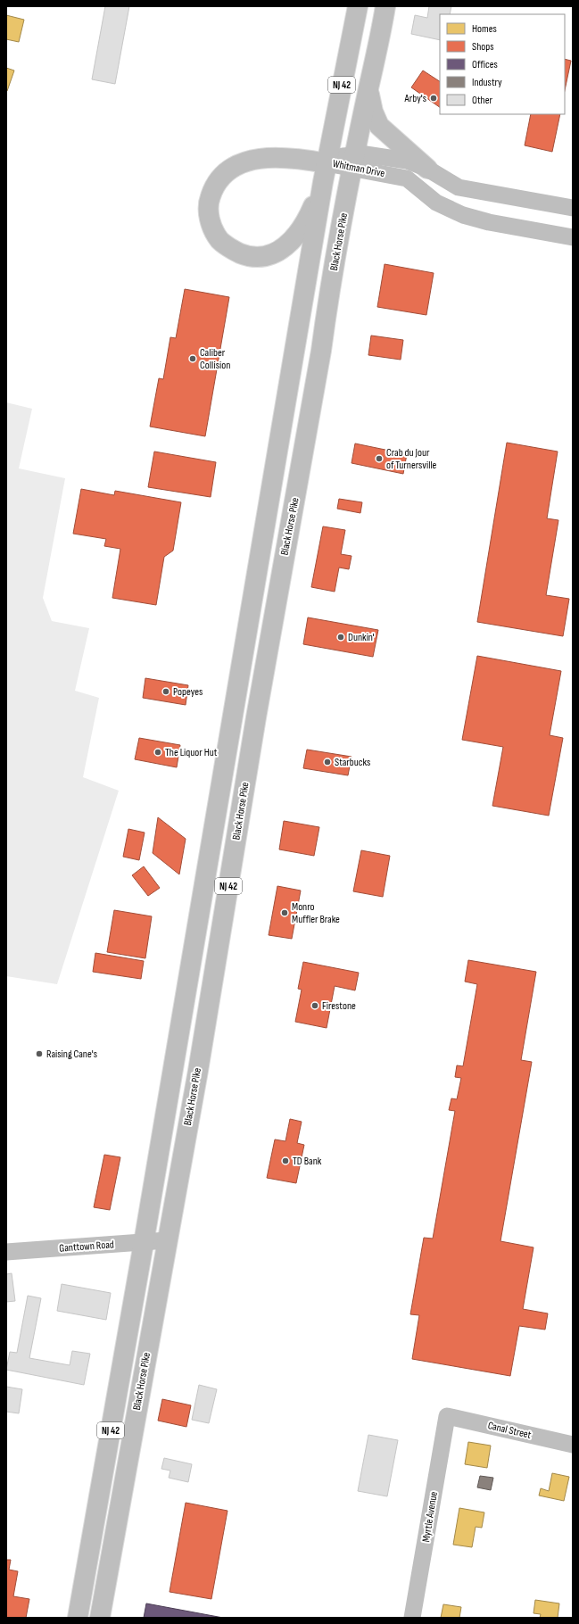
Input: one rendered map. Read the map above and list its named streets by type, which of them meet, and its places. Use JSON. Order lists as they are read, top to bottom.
{
  "streets": {
    "highway": ["NJ 42", "Black Horse Pike"],
    "street": [
      "Whitman Drive",
      "Ganttown Road",
      "Canal Street",
      "Myrtle Avenue"
    ]
  },
  "crossings": [
    ["NJ 42", "Whitman Drive"],
    ["NJ 42", "Ganttown Road"],
    ["Whitman Drive", "Black Horse Pike"],
    ["Black Horse Pike", "Ganttown Road"],
    ["Canal Street", "Myrtle Avenue"]
  ],
  "places": [
    "Arby's",
    "Caliber Collision",
    "Crab du Jour of Turnersville",
    "Dunkin'",
    "Popeyes",
    "The Liquor Hut",
    "Starbucks",
    "Monro Muffler Brake",
    "Firestone",
    "Raising Cane's",
    "TD Bank"
  ],
  "legend": [
    "Homes",
    "Shops",
    "Offices",
    "Industry",
    "Other"
  ]
}
